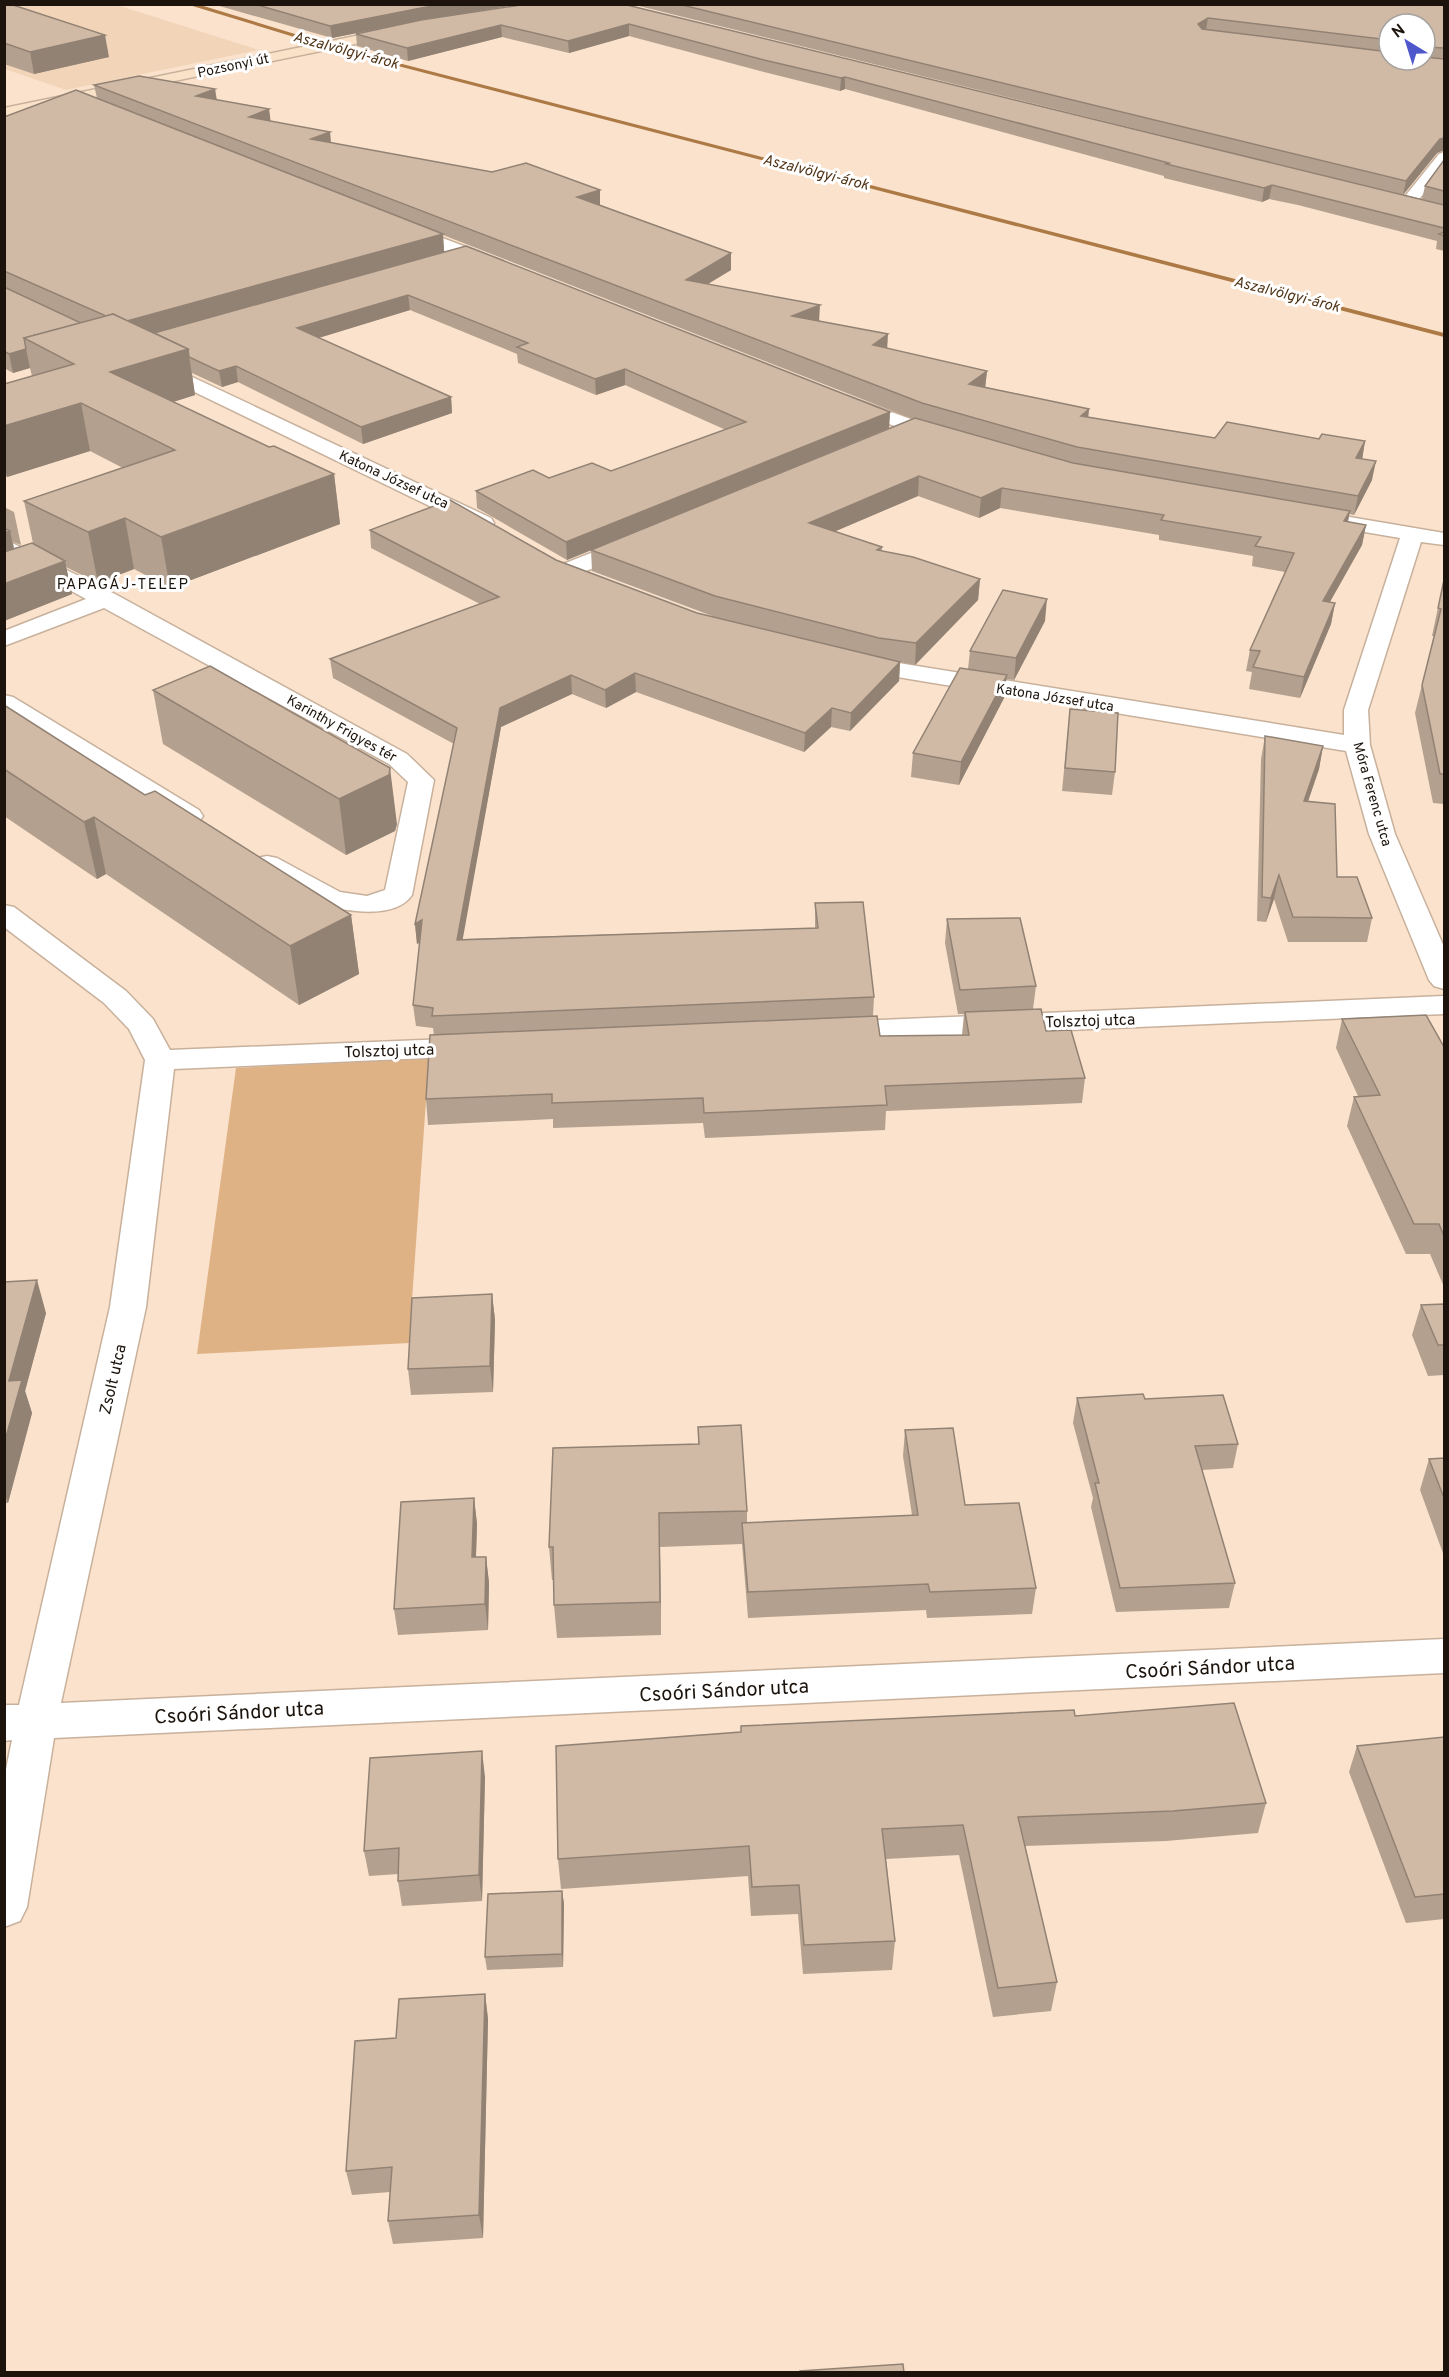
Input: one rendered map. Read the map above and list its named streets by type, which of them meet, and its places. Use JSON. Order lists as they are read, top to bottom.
{
  "streets": {
    "street": [
      "Pozsonyi út",
      "Katona József utca",
      "Karinthy Frigyes tér",
      "Móra Ferenc utca",
      "Tolsztoj utca",
      "Zsolt utca",
      "Csoóri Sándor utca"
    ]
  },
  "crossings": [
    ["Katona József utca", "Móra Ferenc utca"],
    ["Tolsztoj utca", "Zsolt utca"],
    ["Zsolt utca", "Csoóri Sándor utca"]
  ],
  "districts": ["PAPAGÁJ-TELEP"],
  "water": ["Aszalvölgyi-árok"],
  "north": "top left"
}
